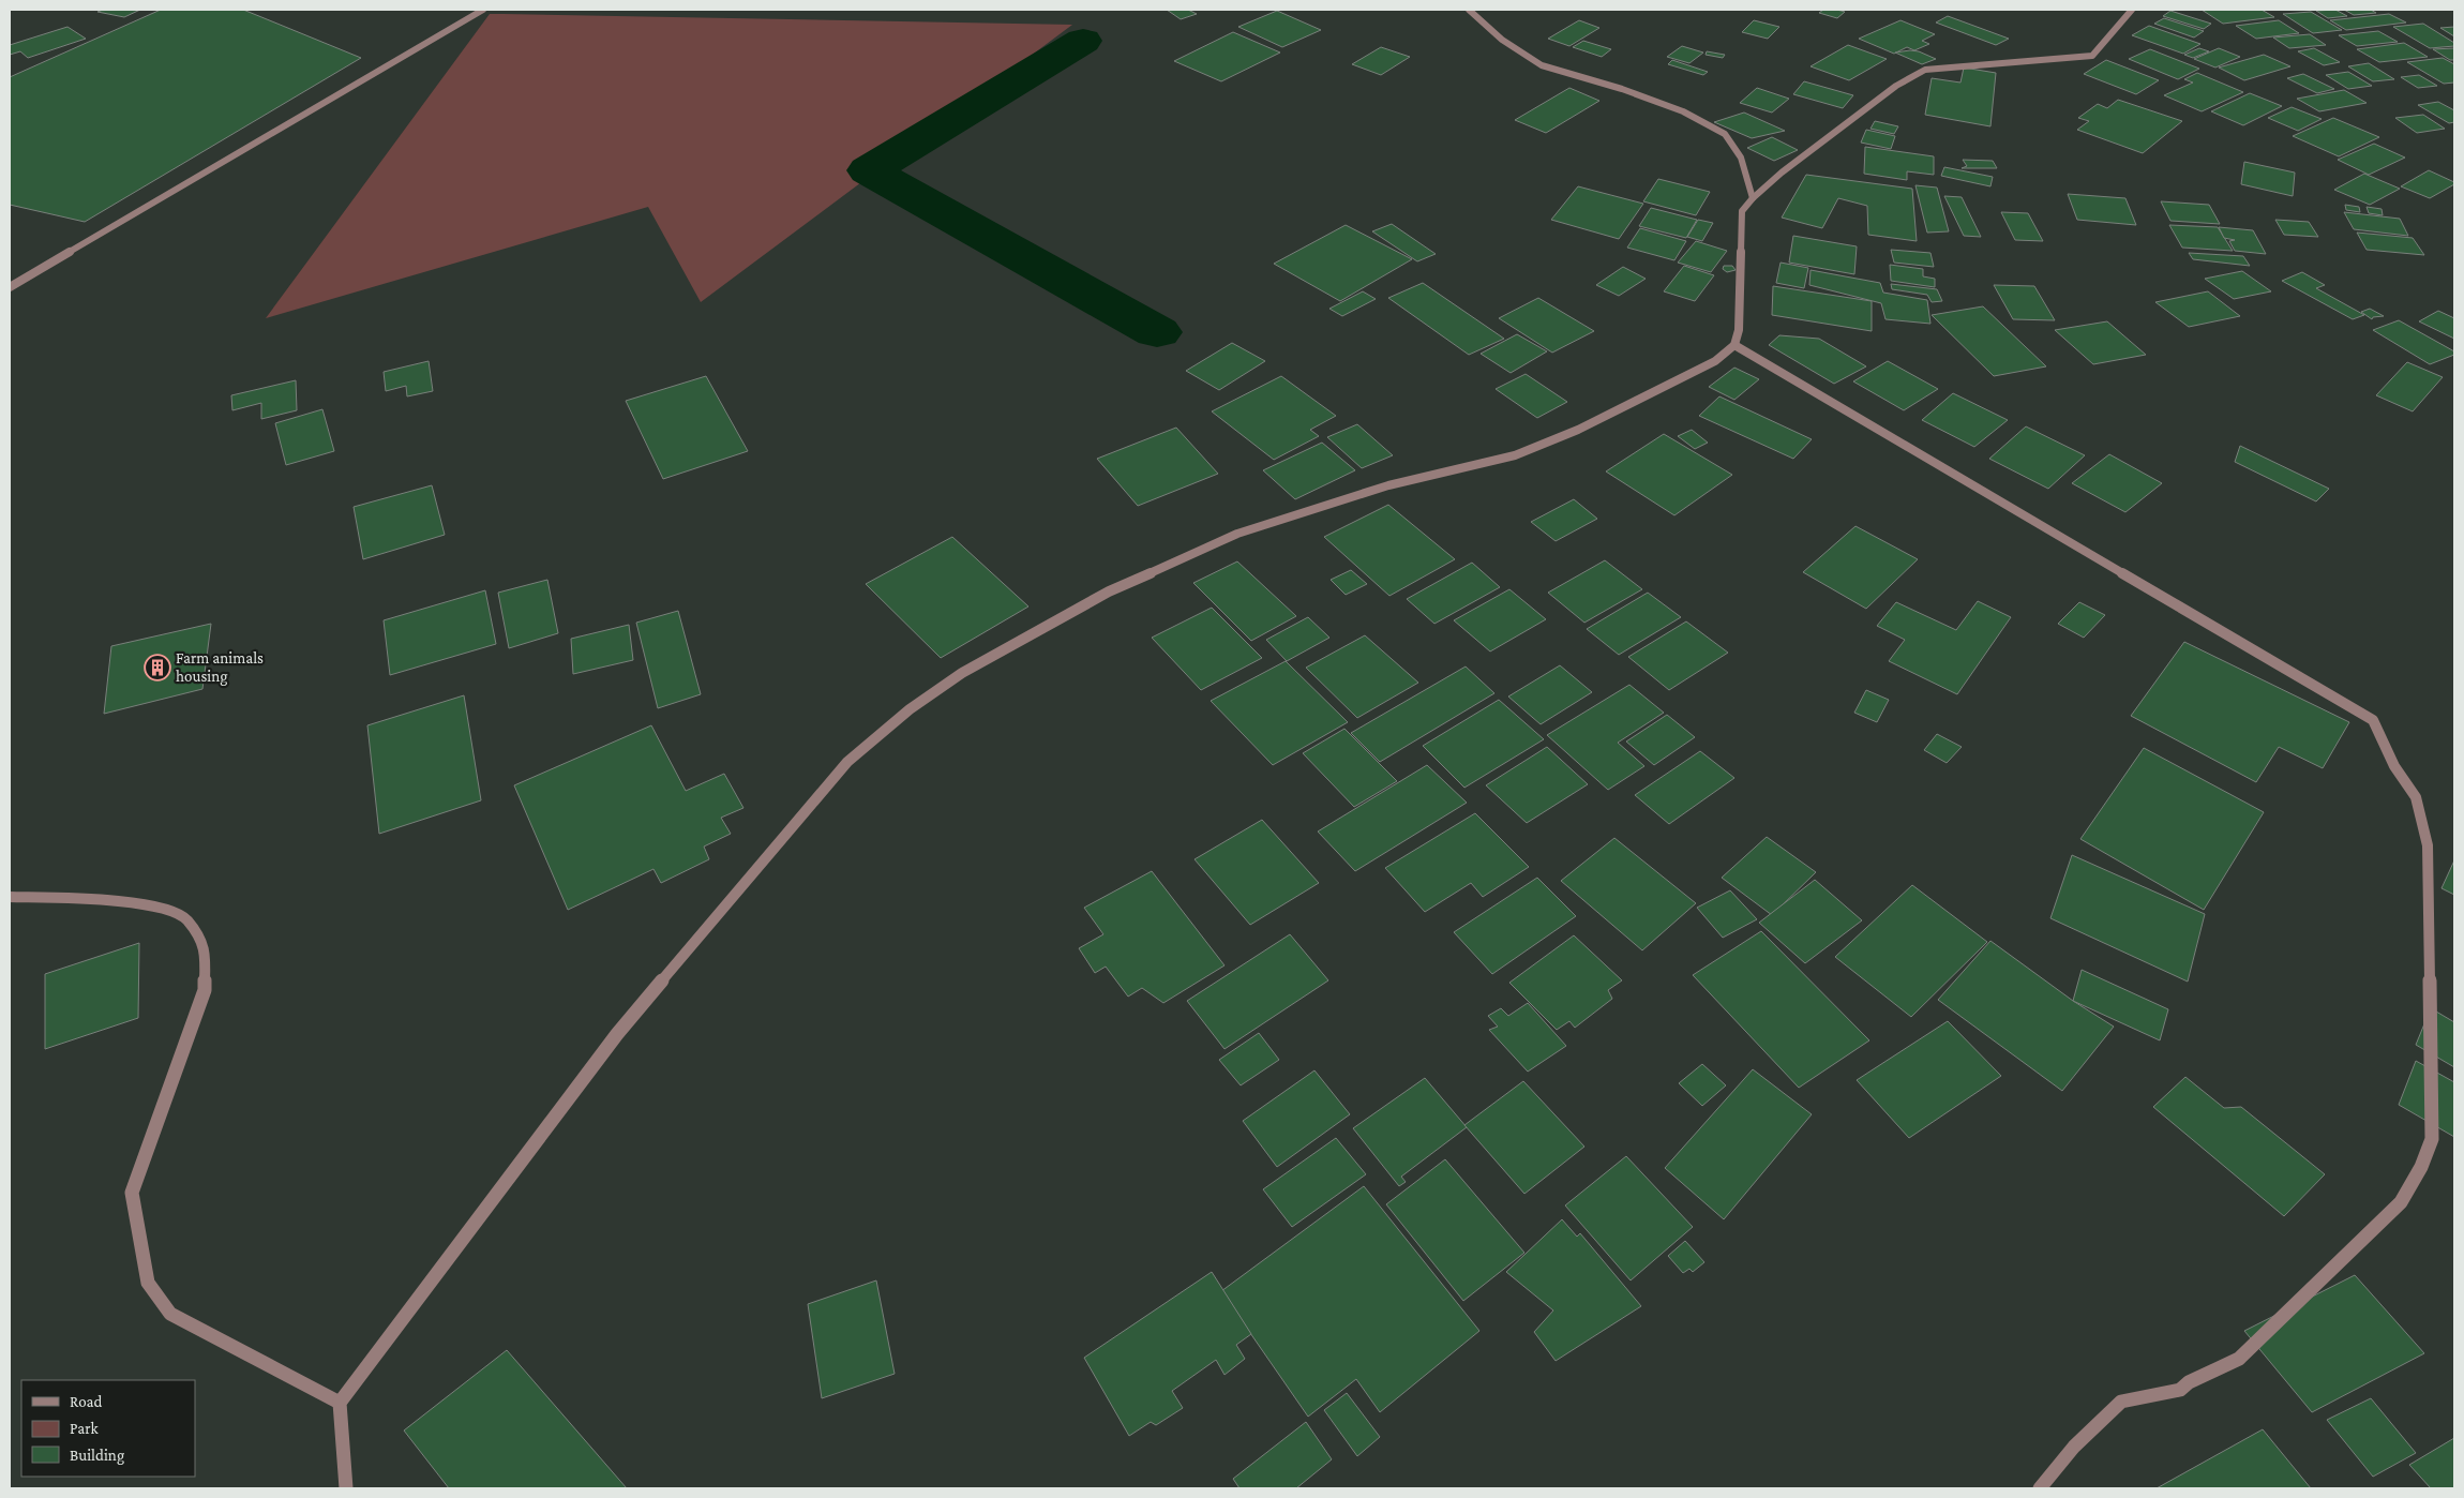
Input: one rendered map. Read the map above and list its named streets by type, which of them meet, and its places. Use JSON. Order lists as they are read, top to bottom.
{
  "places": {
    "building": ["Farm animals housing"]
  },
  "legend": ["Road", "Park", "Building"]
}
